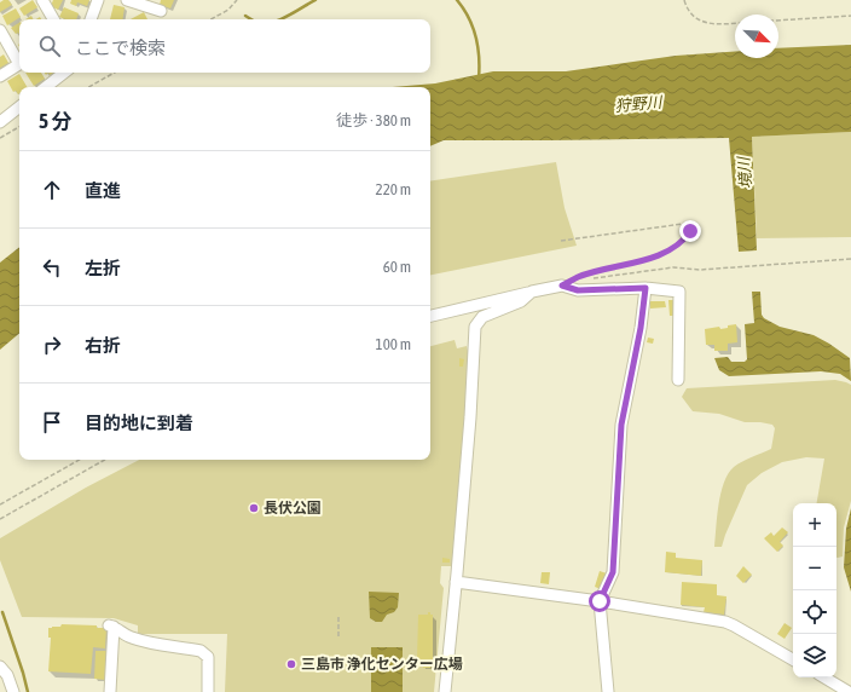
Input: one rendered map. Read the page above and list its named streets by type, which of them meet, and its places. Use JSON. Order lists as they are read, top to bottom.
{
  "water": ["狩野川", "境川"],
  "places": ["長伏公園", "三島市 浄化センター広場"],
  "north": "bottom right",
  "page": {
    "search": "ここで検索",
    "heading": ["5 分", "徒歩 · 380 m"],
    "list": [
      ["直進", "220 m"],
      ["左折", "60 m"],
      ["右折", "100 m"],
      "目的地に到着"
    ],
    "map_buttons": ["+", "−"]
  }
}
